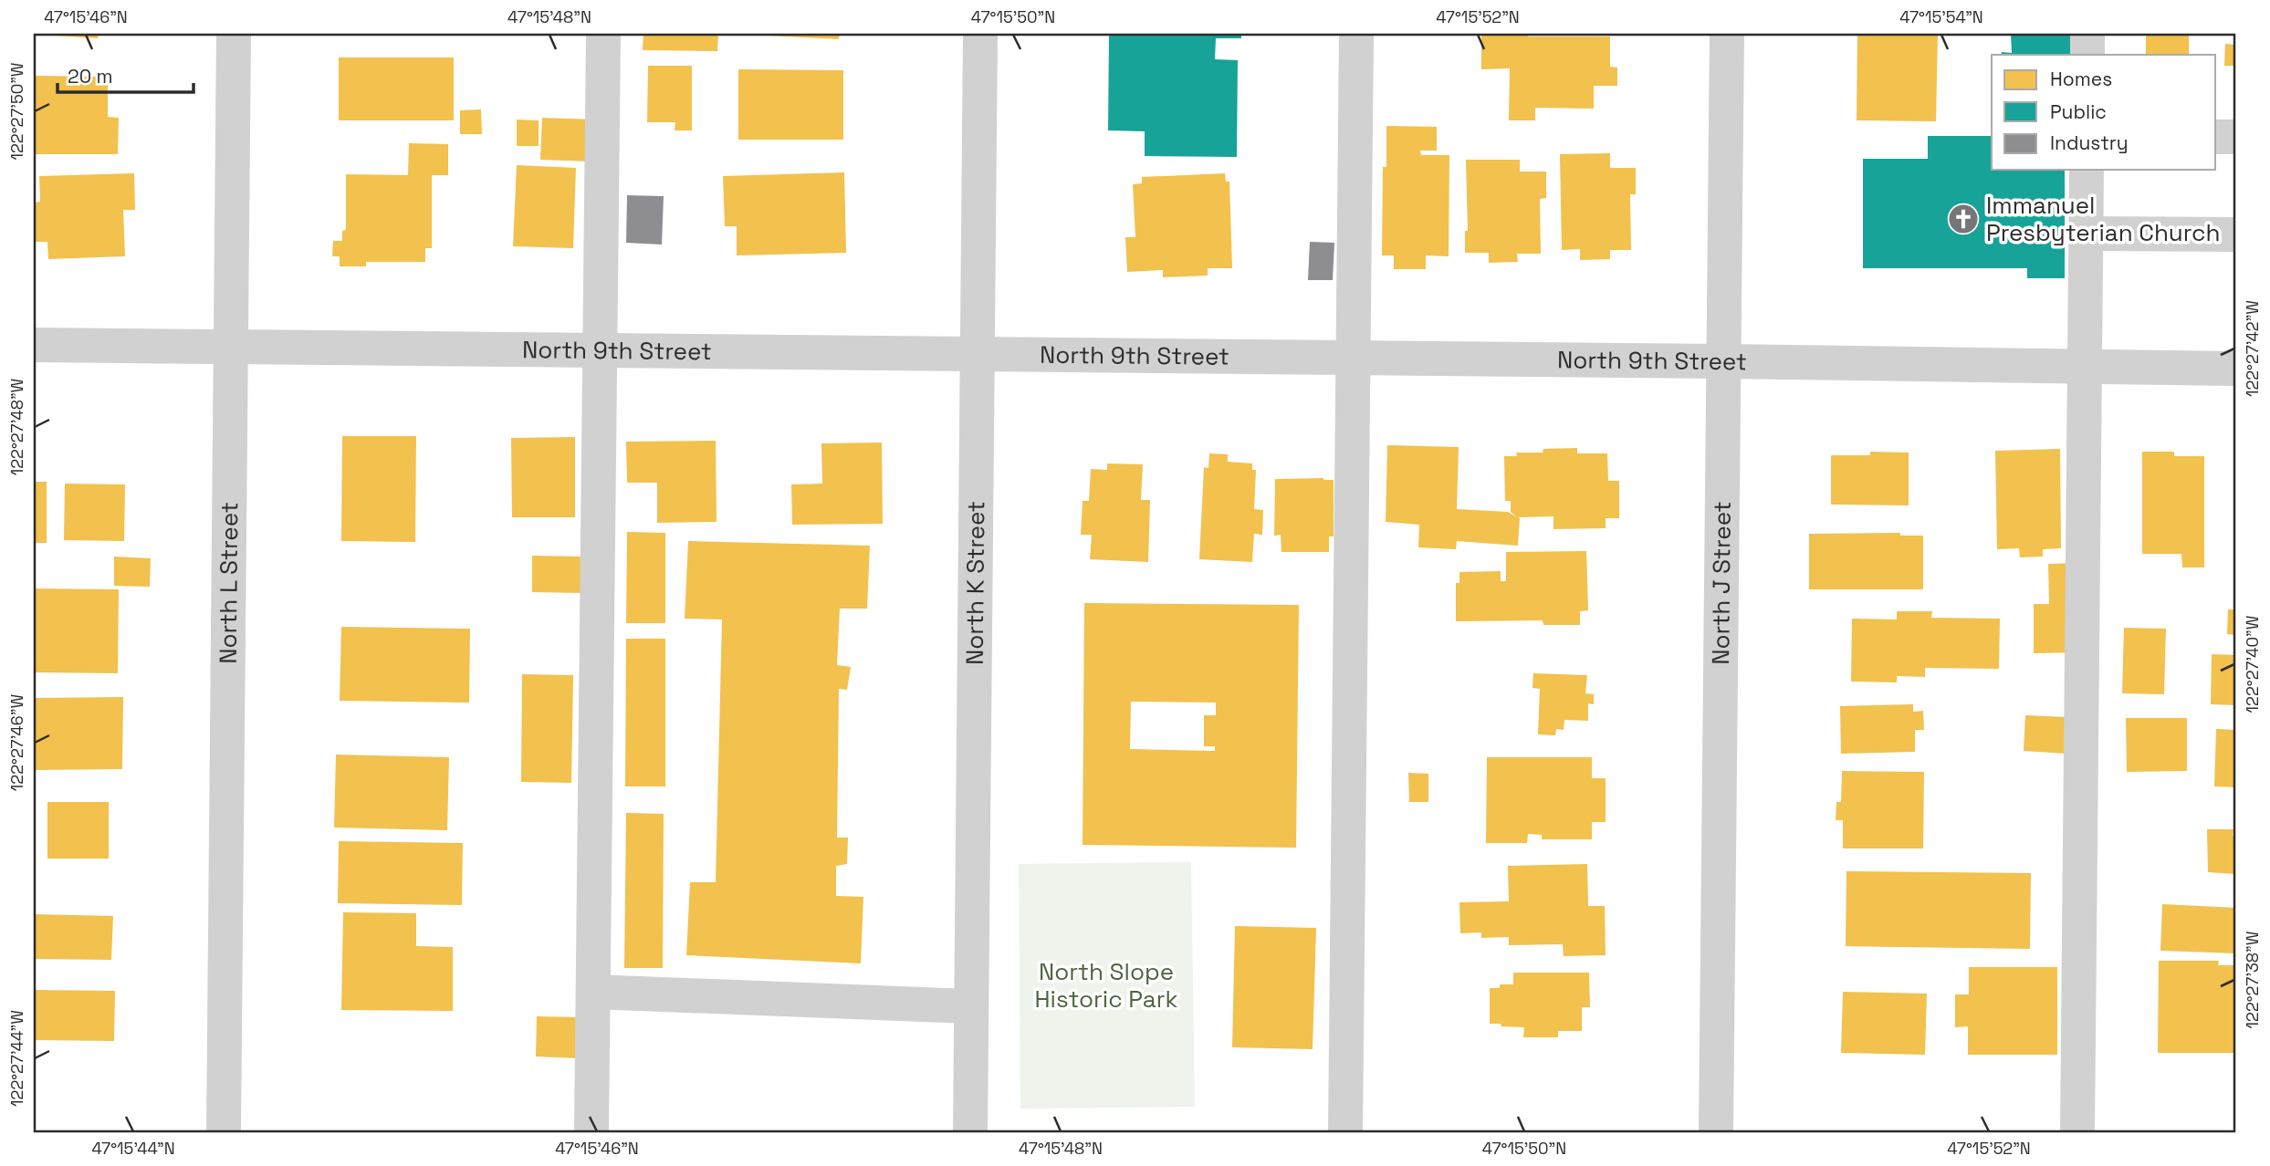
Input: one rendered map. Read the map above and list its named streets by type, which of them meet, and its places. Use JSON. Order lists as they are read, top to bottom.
{
  "streets": {
    "street": [
      "North 9th Street",
      "North L Street",
      "North K Street",
      "North J Street"
    ]
  },
  "crossings": [
    ["North 9th Street", "North L Street"],
    ["North 9th Street", "North K Street"],
    ["North 9th Street", "North J Street"]
  ],
  "parks": ["North Slope Historic Park"],
  "places": {
    "church": ["Immanuel Presbyterian Church"]
  },
  "legend": ["Homes", "Public", "Industry"],
  "scale_bar": "20 m",
  "coordinates": [
    "47°15'46\"N",
    "47°15'48\"N",
    "47°15'50\"N",
    "47°15'52\"N",
    "47°15'54\"N",
    "122°27'50\"W",
    "122°27'42\"W",
    "122°27'48\"W",
    "122°27'40\"W",
    "122°27'46\"W",
    "122°27'38\"W",
    "122°27'44\"W",
    "47°15'44\"N"
  ]
}
